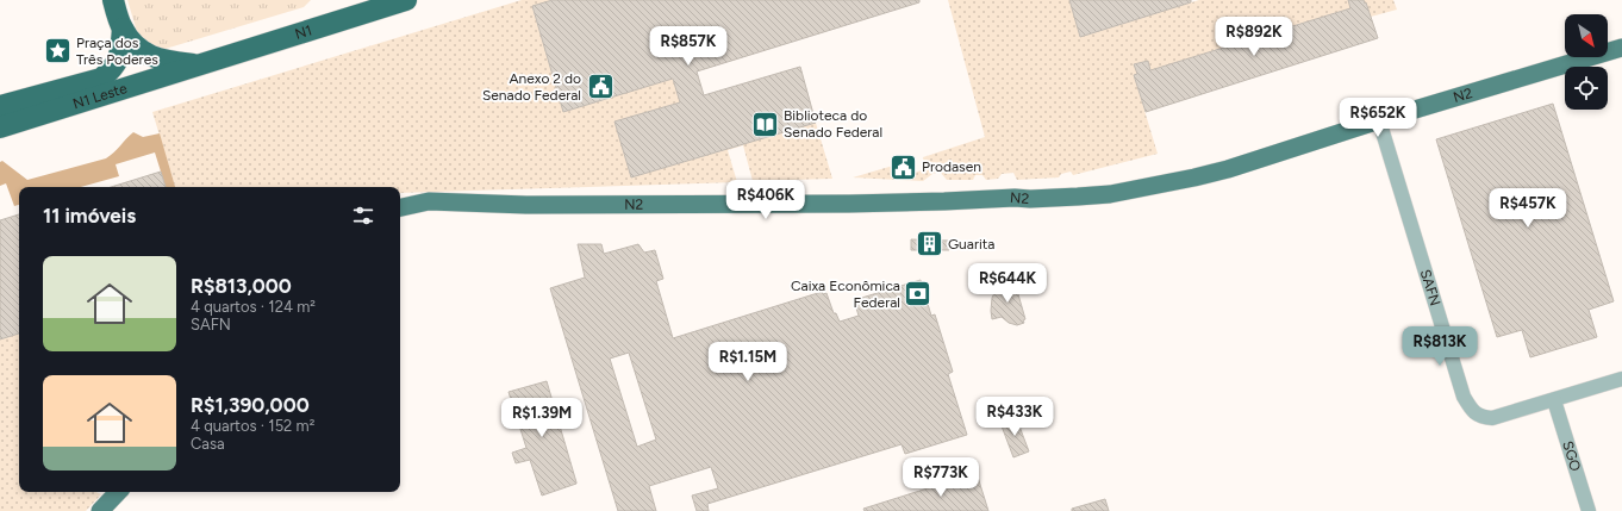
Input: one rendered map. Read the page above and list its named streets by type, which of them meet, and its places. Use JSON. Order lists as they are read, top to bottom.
{
  "streets": {
    "highway": ["N1", "N1 Leste"],
    "main road": ["N2"],
    "street": ["SAFN", "SGO"]
  },
  "crossings": [
    ["N1", "N1 Leste"],
    ["N2", "SAFN"],
    ["SAFN", "SGO"]
  ],
  "places": {
    "place": ["Praça dos Três Poderes"],
    "public building": ["Anexo 2 do Senado Federal", "Prodasen"],
    "library": ["Biblioteca do Senado Federal"],
    "building": ["Guarita"],
    "bank": ["Caixa Econômica Federal"]
  },
  "north": "bottom right",
  "page": {
    "price": [
      "R$892K",
      "R$857K",
      "R$652K",
      "R$406K",
      "R$457K",
      "R$644K",
      "R$813K",
      "R$1.15M",
      "R$433K",
      "R$1.39M",
      "R$773K"
    ],
    "heading": "11 imóveis",
    "list": [
      {
        "name": "R$813,000",
        "note": "4 quartos · 124 m² · SAFN"
      },
      {
        "name": "R$1,390,000",
        "note": "4 quartos · 152 m² · Casa"
      }
    ]
  }
}
